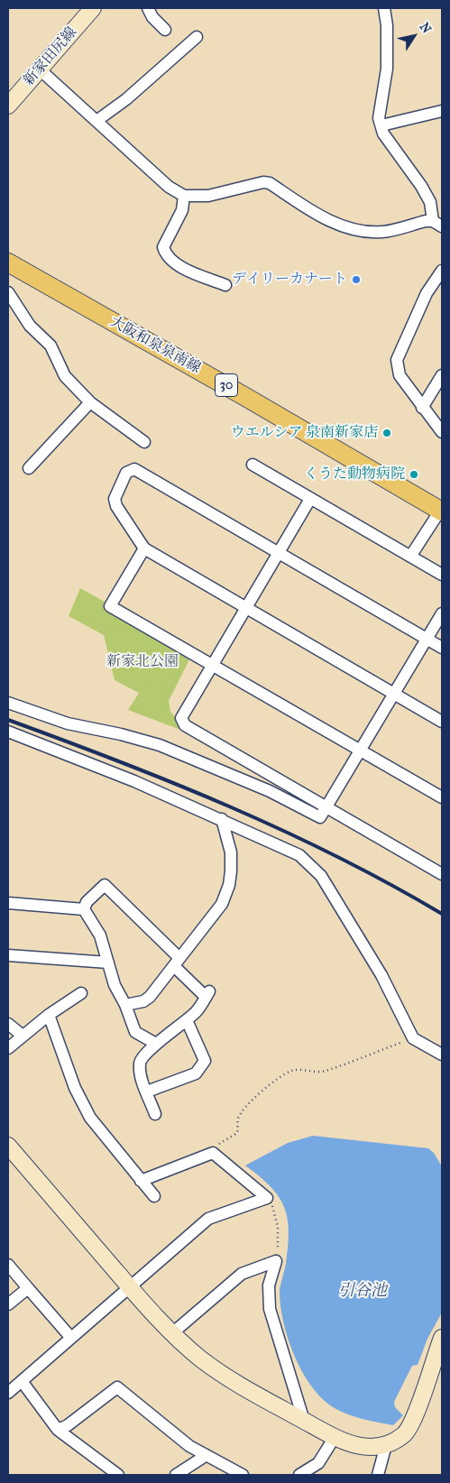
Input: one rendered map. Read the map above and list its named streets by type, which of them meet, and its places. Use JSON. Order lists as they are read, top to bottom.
{
  "streets": {
    "main road": ["大阪和泉泉南線", "30"],
    "street": ["新家田尻線"]
  },
  "water": ["引谷池"],
  "parks": ["新家北公園"],
  "places": ["デイリーカナート", "ウエルシア 泉南新家店", "くうた動物病院"],
  "north": "top right"
}
